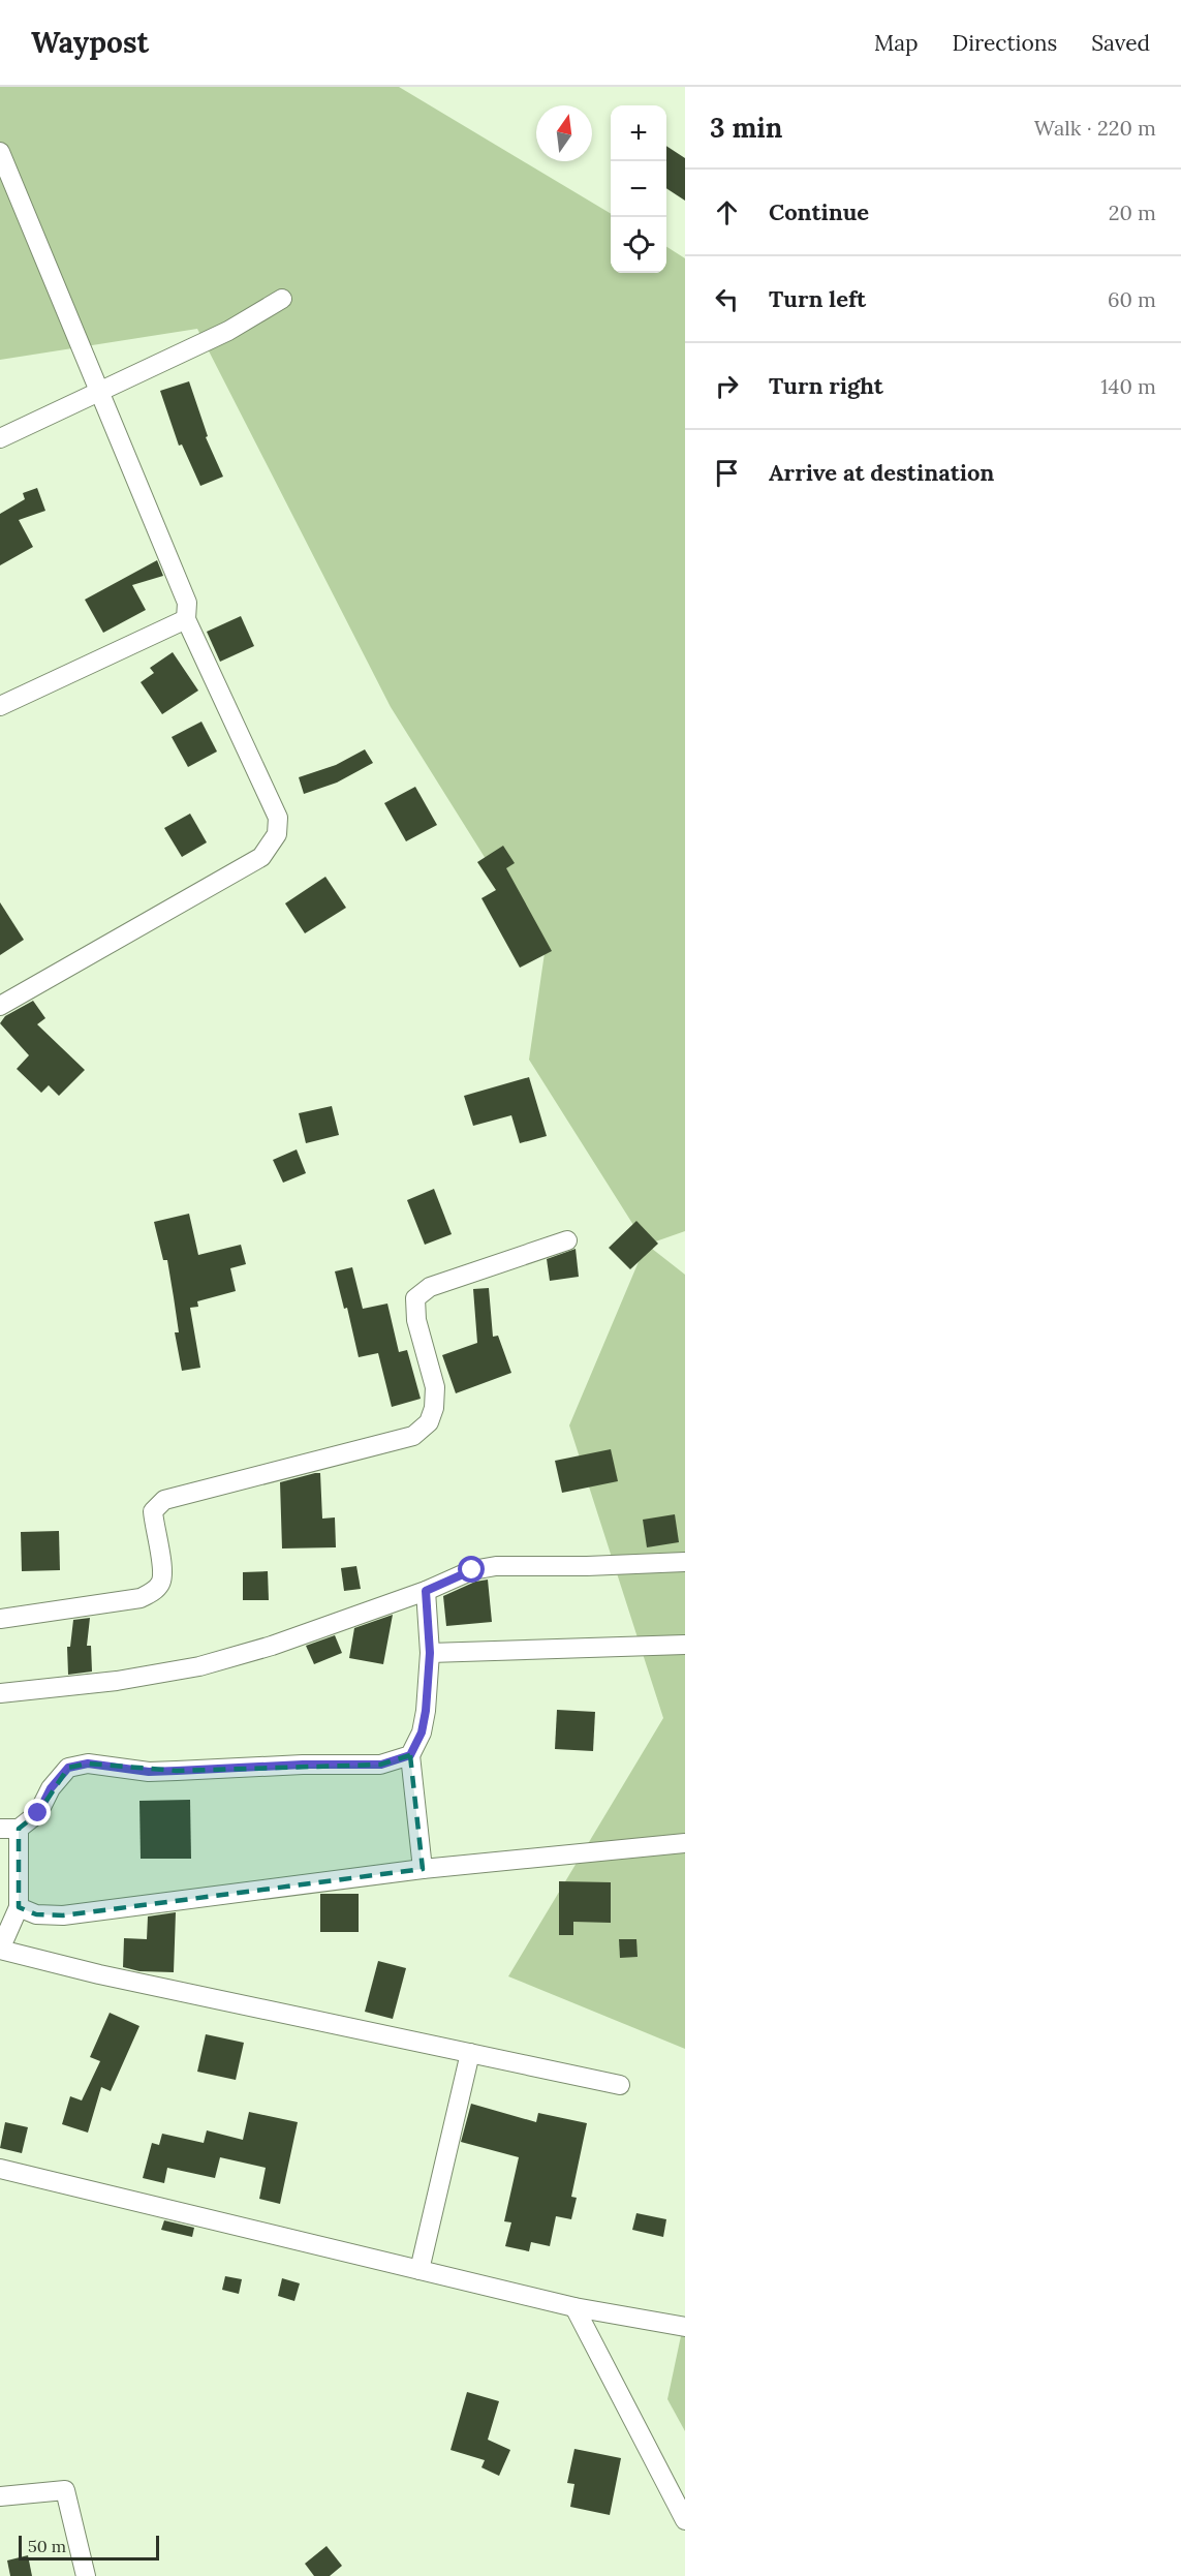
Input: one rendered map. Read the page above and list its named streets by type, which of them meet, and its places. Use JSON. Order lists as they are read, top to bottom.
{
  "scale_bar": "50 m",
  "north": "top",
  "page": {
    "header": "Waypost",
    "nav": ["Map", "Directions", "Saved"],
    "heading": ["3 min", "Walk · 220 m"],
    "map_buttons": ["+", "−"],
    "list": [
      ["Continue", "20 m"],
      ["Turn left", "60 m"],
      ["Turn right", "140 m"],
      "Arrive at destination"
    ],
    "scale": "50 m"
  }
}
